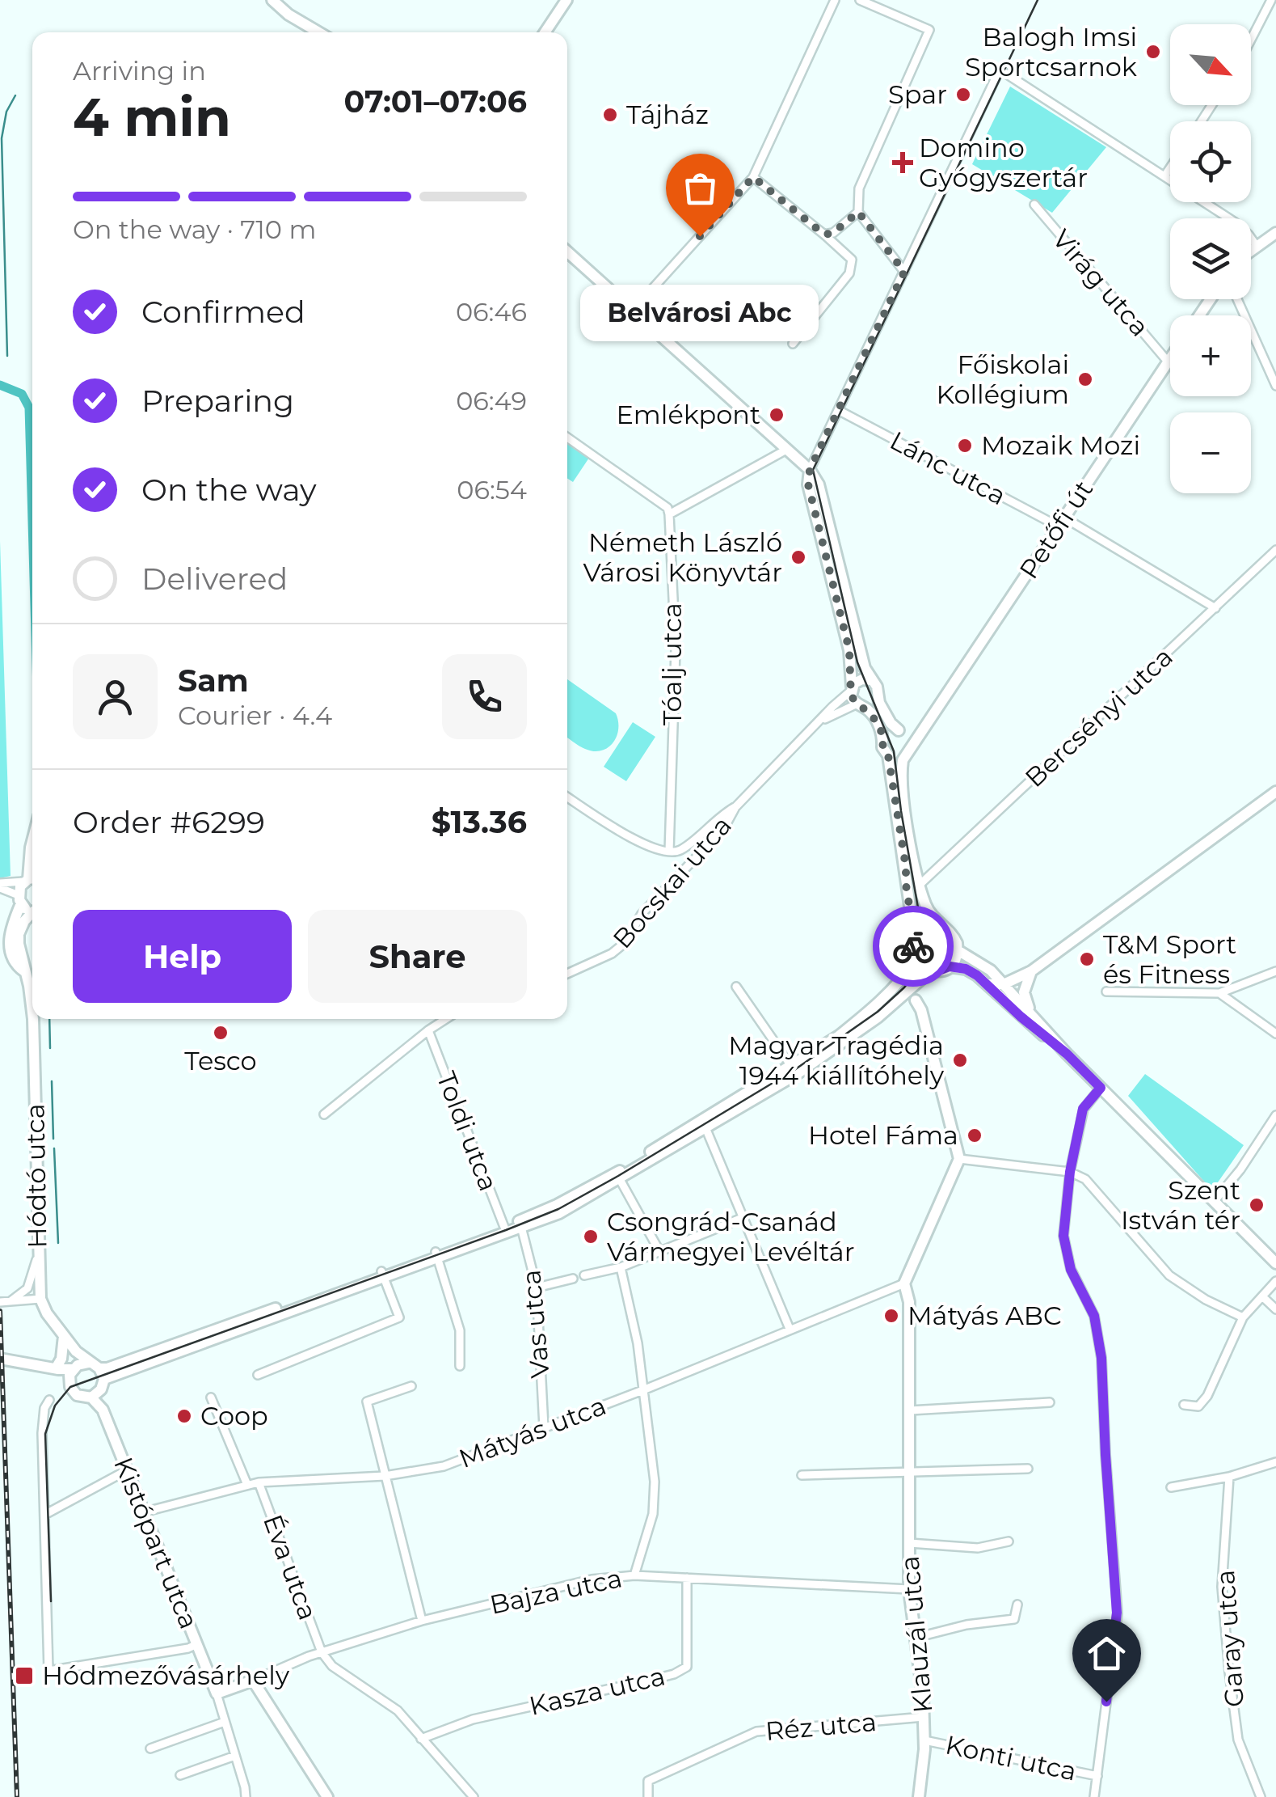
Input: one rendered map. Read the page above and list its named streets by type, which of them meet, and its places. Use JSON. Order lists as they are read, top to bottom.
{
  "streets": {
    "street": [
      "Virág utca",
      "Lánc utca",
      "Petőfi út",
      "Tóalj utca",
      "Bercsényi utca",
      "Bocskai utca",
      "Toldi utca",
      "Hódtó utca",
      "Vas utca",
      "Mátyás utca",
      "Kistópart utca",
      "Éva utca",
      "Bajza utca",
      "Klauzál utca",
      "Garay utca",
      "Kasza utca",
      "Réz utca",
      "Konti utca"
    ]
  },
  "crossings": [
    ["Virág utca", "Petőfi út"],
    ["Lánc utca", "Petőfi út"],
    ["Lánc utca", "Bercsényi utca"],
    ["Tóalj utca", "Bocskai utca"],
    ["Hódtó utca", "Kistópart utca"],
    ["Vas utca", "Mátyás utca"],
    ["Mátyás utca", "Kistópart utca"],
    ["Mátyás utca", "Éva utca"],
    ["Mátyás utca", "Klauzál utca"],
    ["Kistópart utca", "Bajza utca"],
    ["Éva utca", "Bajza utca"],
    ["Bajza utca", "Klauzál utca"],
    ["Bajza utca", "Kasza utca"],
    ["Klauzál utca", "Réz utca"],
    ["Klauzál utca", "Konti utca"]
  ],
  "places": {
    "other": [
      "Balogh Imsi Sportcsarnok",
      "Spar",
      "Tájház",
      "Belvárosi Abc",
      "Főiskolai Kollégium",
      "Emlékpont",
      "Mozaik Mozi",
      "Németh László Városi Könyvtár",
      "T&M Sport és Fitness",
      "Tesco",
      "Magyar Tragédia 1944 kiállítóhely",
      "Hotel Fáma",
      "Szent István tér",
      "Csongrád-Csanád Vármegyei Levéltár",
      "Mátyás ABC",
      "Coop"
    ],
    "health": ["Domino Gyógyszertár"],
    "transit": ["Hódmezővásárhely"]
  },
  "north": "bottom right",
  "page": {
    "map_buttons": ["+", "−"],
    "heading": ["4 min", "Arriving in", "07:01–07:06"],
    "panel": [
      "Sam",
      "Courier · 4.4",
      "Order #6299",
      "$13.36"
    ],
    "bar": "On the way · 710 m",
    "list": [
      ["Confirmed", "06:46"],
      ["Preparing", "06:49"],
      ["On the way", "06:54"],
      "Delivered"
    ],
    "bubble": "Belvárosi Abc",
    "buttons": ["Help", "Share"]
  }
}
